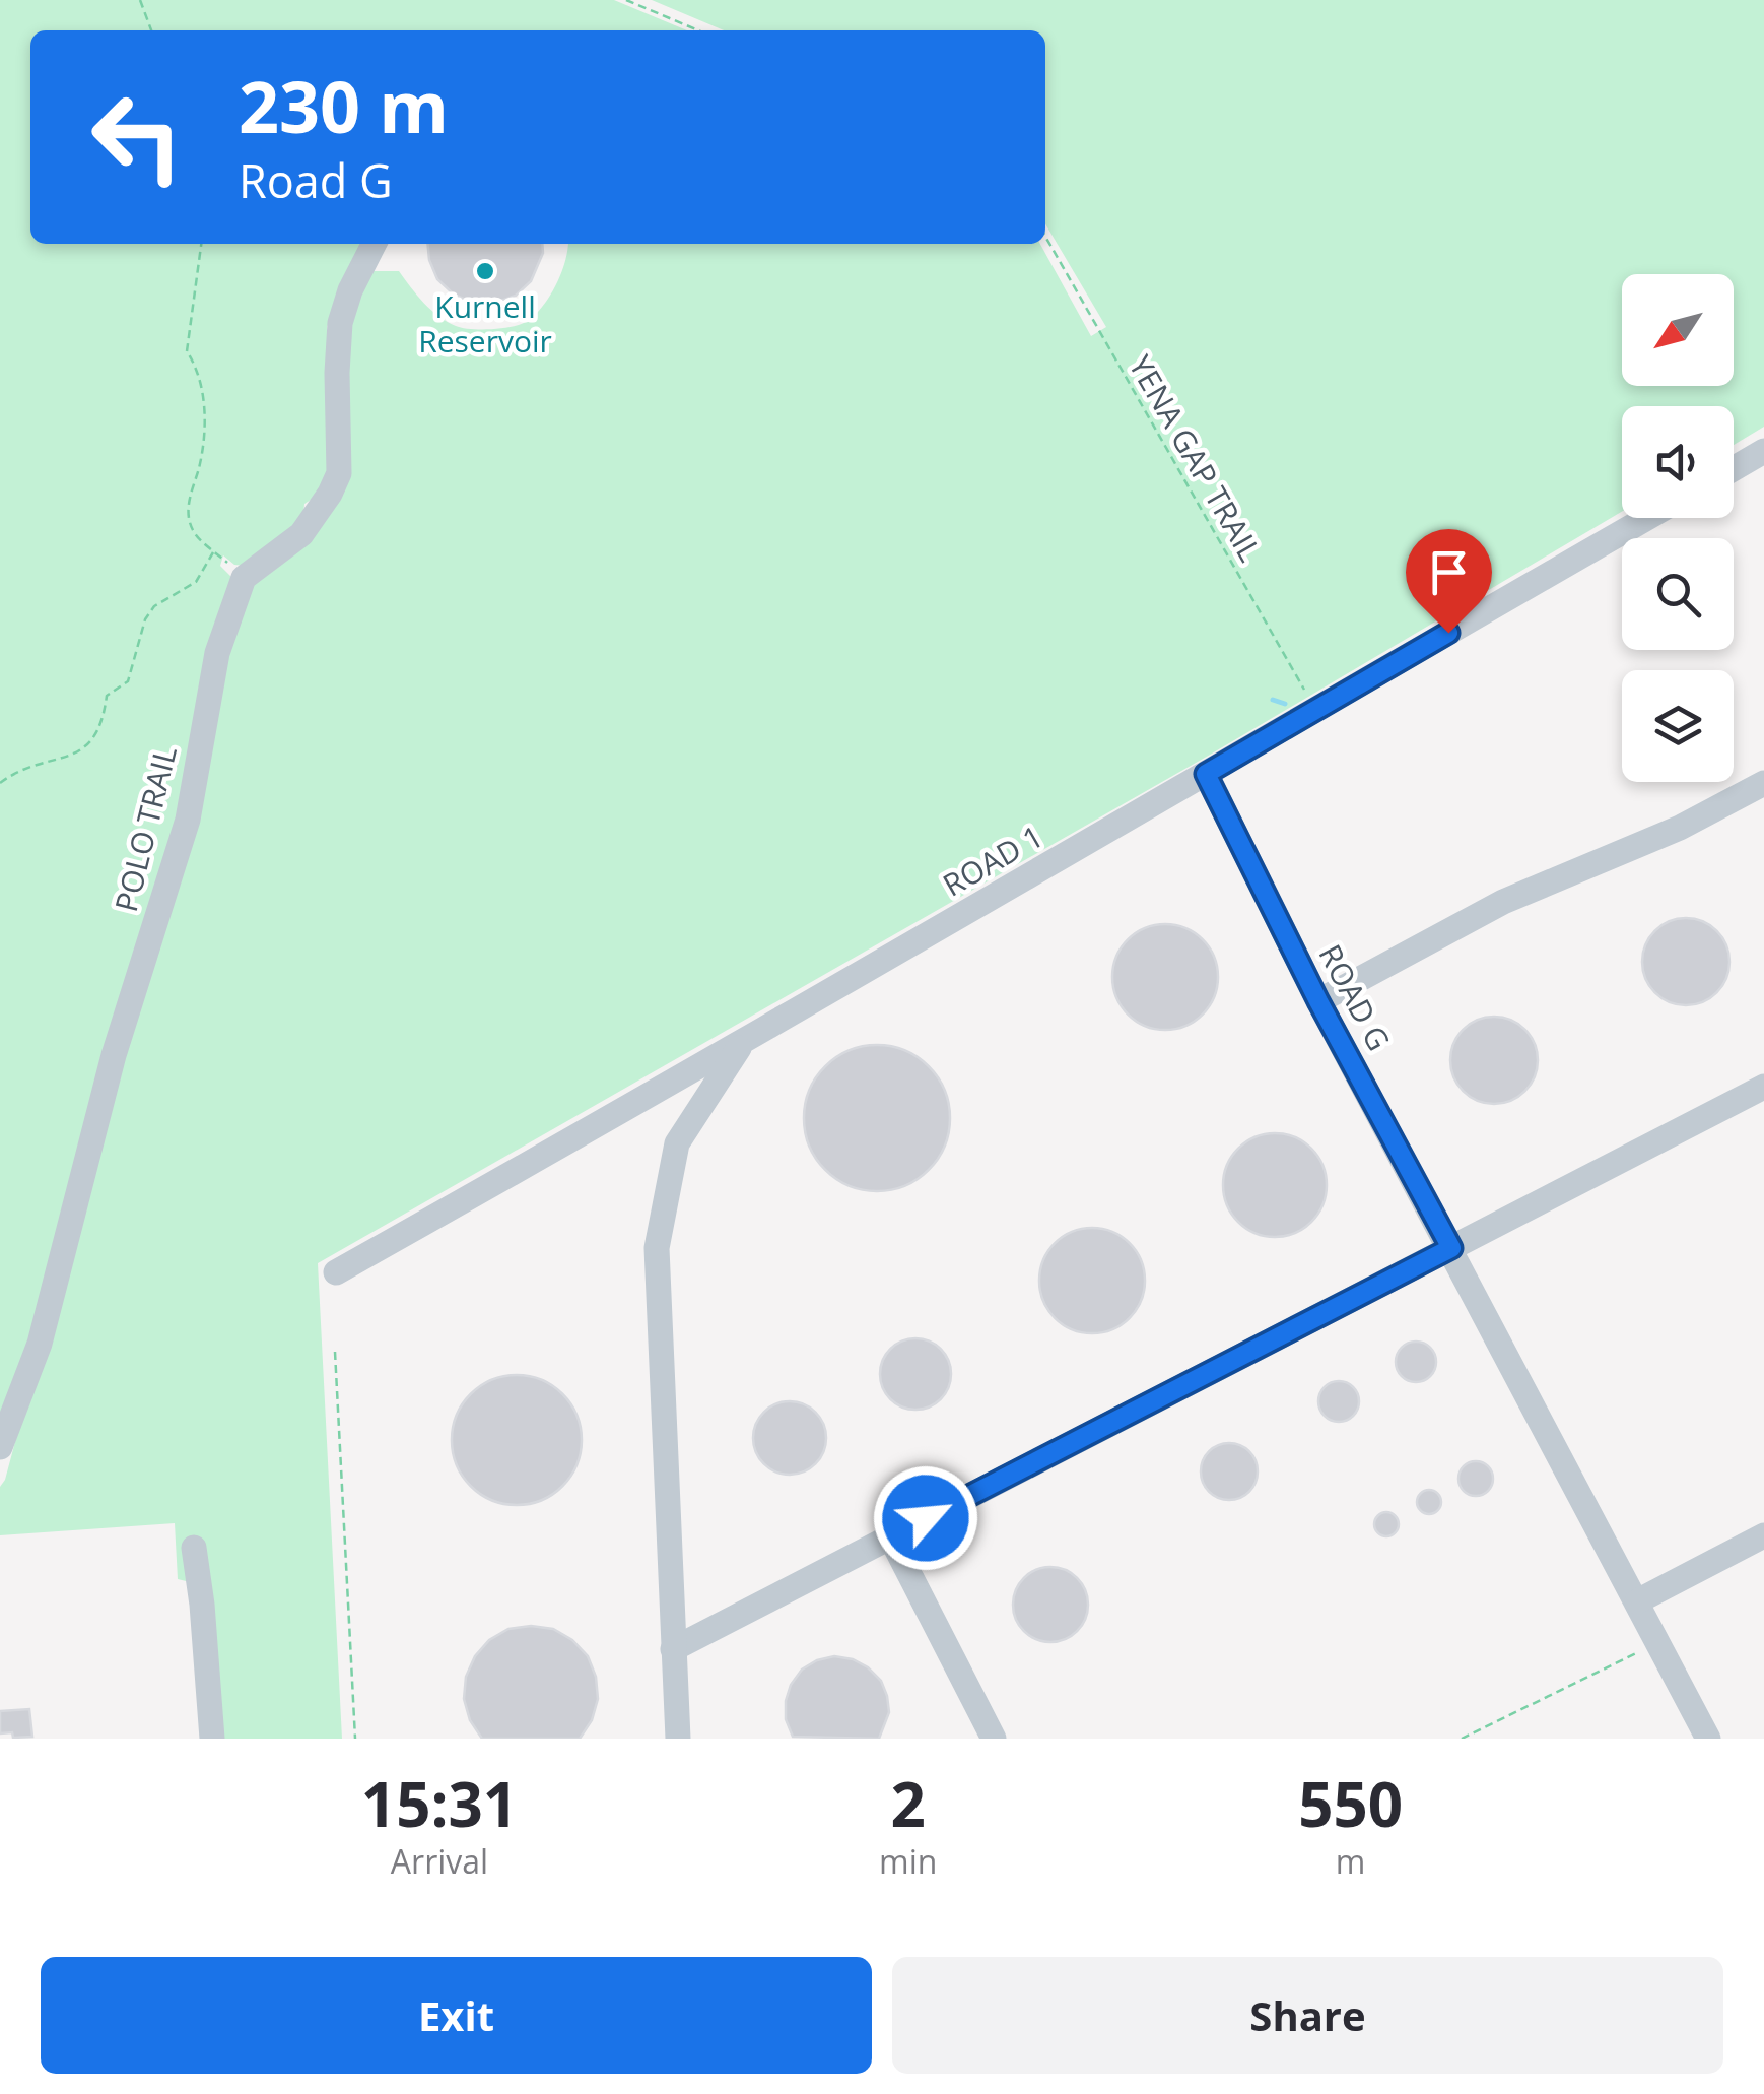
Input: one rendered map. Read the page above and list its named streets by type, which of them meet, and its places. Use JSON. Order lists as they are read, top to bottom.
{
  "streets": {
    "street": ["POLO TRAIL", "ROAD 1", "ROAD G"],
    "path": ["YENA GAP TRAIL"]
  },
  "crossings": [
    ["YENA GAP TRAIL", "ROAD 1"],
    ["ROAD 1", "ROAD G"]
  ],
  "places": ["Kurnell Reservoir"],
  "north": "bottom left",
  "page": {
    "turn": ["230 m", "Road G"],
    "eta": [
      "15:31",
      "Arrival",
      "2",
      "min",
      "550",
      "m"
    ],
    "buttons": ["Exit", "Share"]
  }
}
